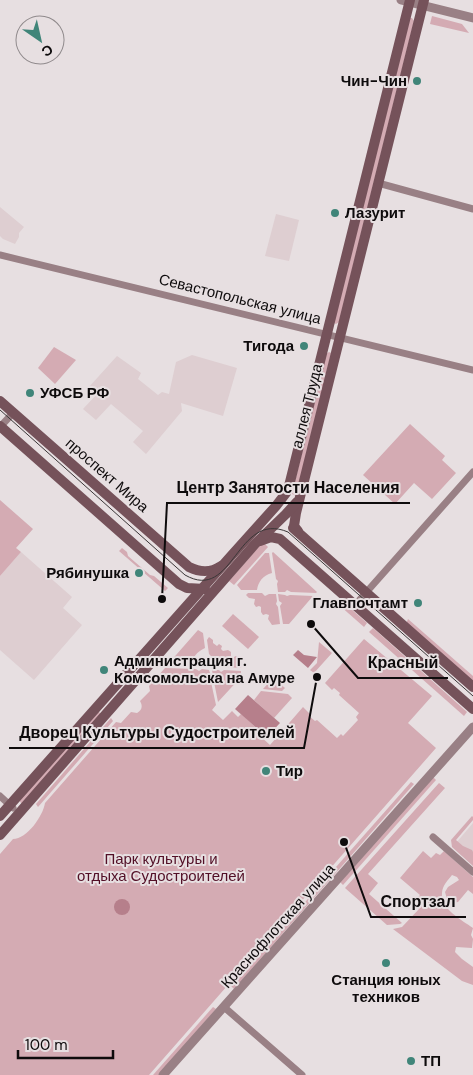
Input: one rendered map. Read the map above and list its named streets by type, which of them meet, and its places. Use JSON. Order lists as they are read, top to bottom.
{
  "streets": {
    "main road": ["аллея Труда", "проспект Мира"],
    "street": ["Севастопольская улица", "Краснофлотская улица"]
  },
  "crossings": [
    ["Севастопольская улица", "аллея Труда"],
    ["аллея Труда", "проспект Мира"]
  ],
  "parks": ["Парк культуры и отдыха Судостроителей"],
  "places": [
    "Чин-Чин",
    "Лазурит",
    "Тигода",
    "УФСБ РФ",
    "Рябинушка",
    "Центр Занятости Населения",
    "Главпочтамт",
    "Красный",
    "Администрация г. Комсомольска на Амуре",
    "Дворец Культуры Судостроителей",
    "Тир",
    "Спортзал",
    "Станция юных техников",
    "ТП"
  ],
  "scale_bar": "100 m",
  "north": "bottom right"
}
